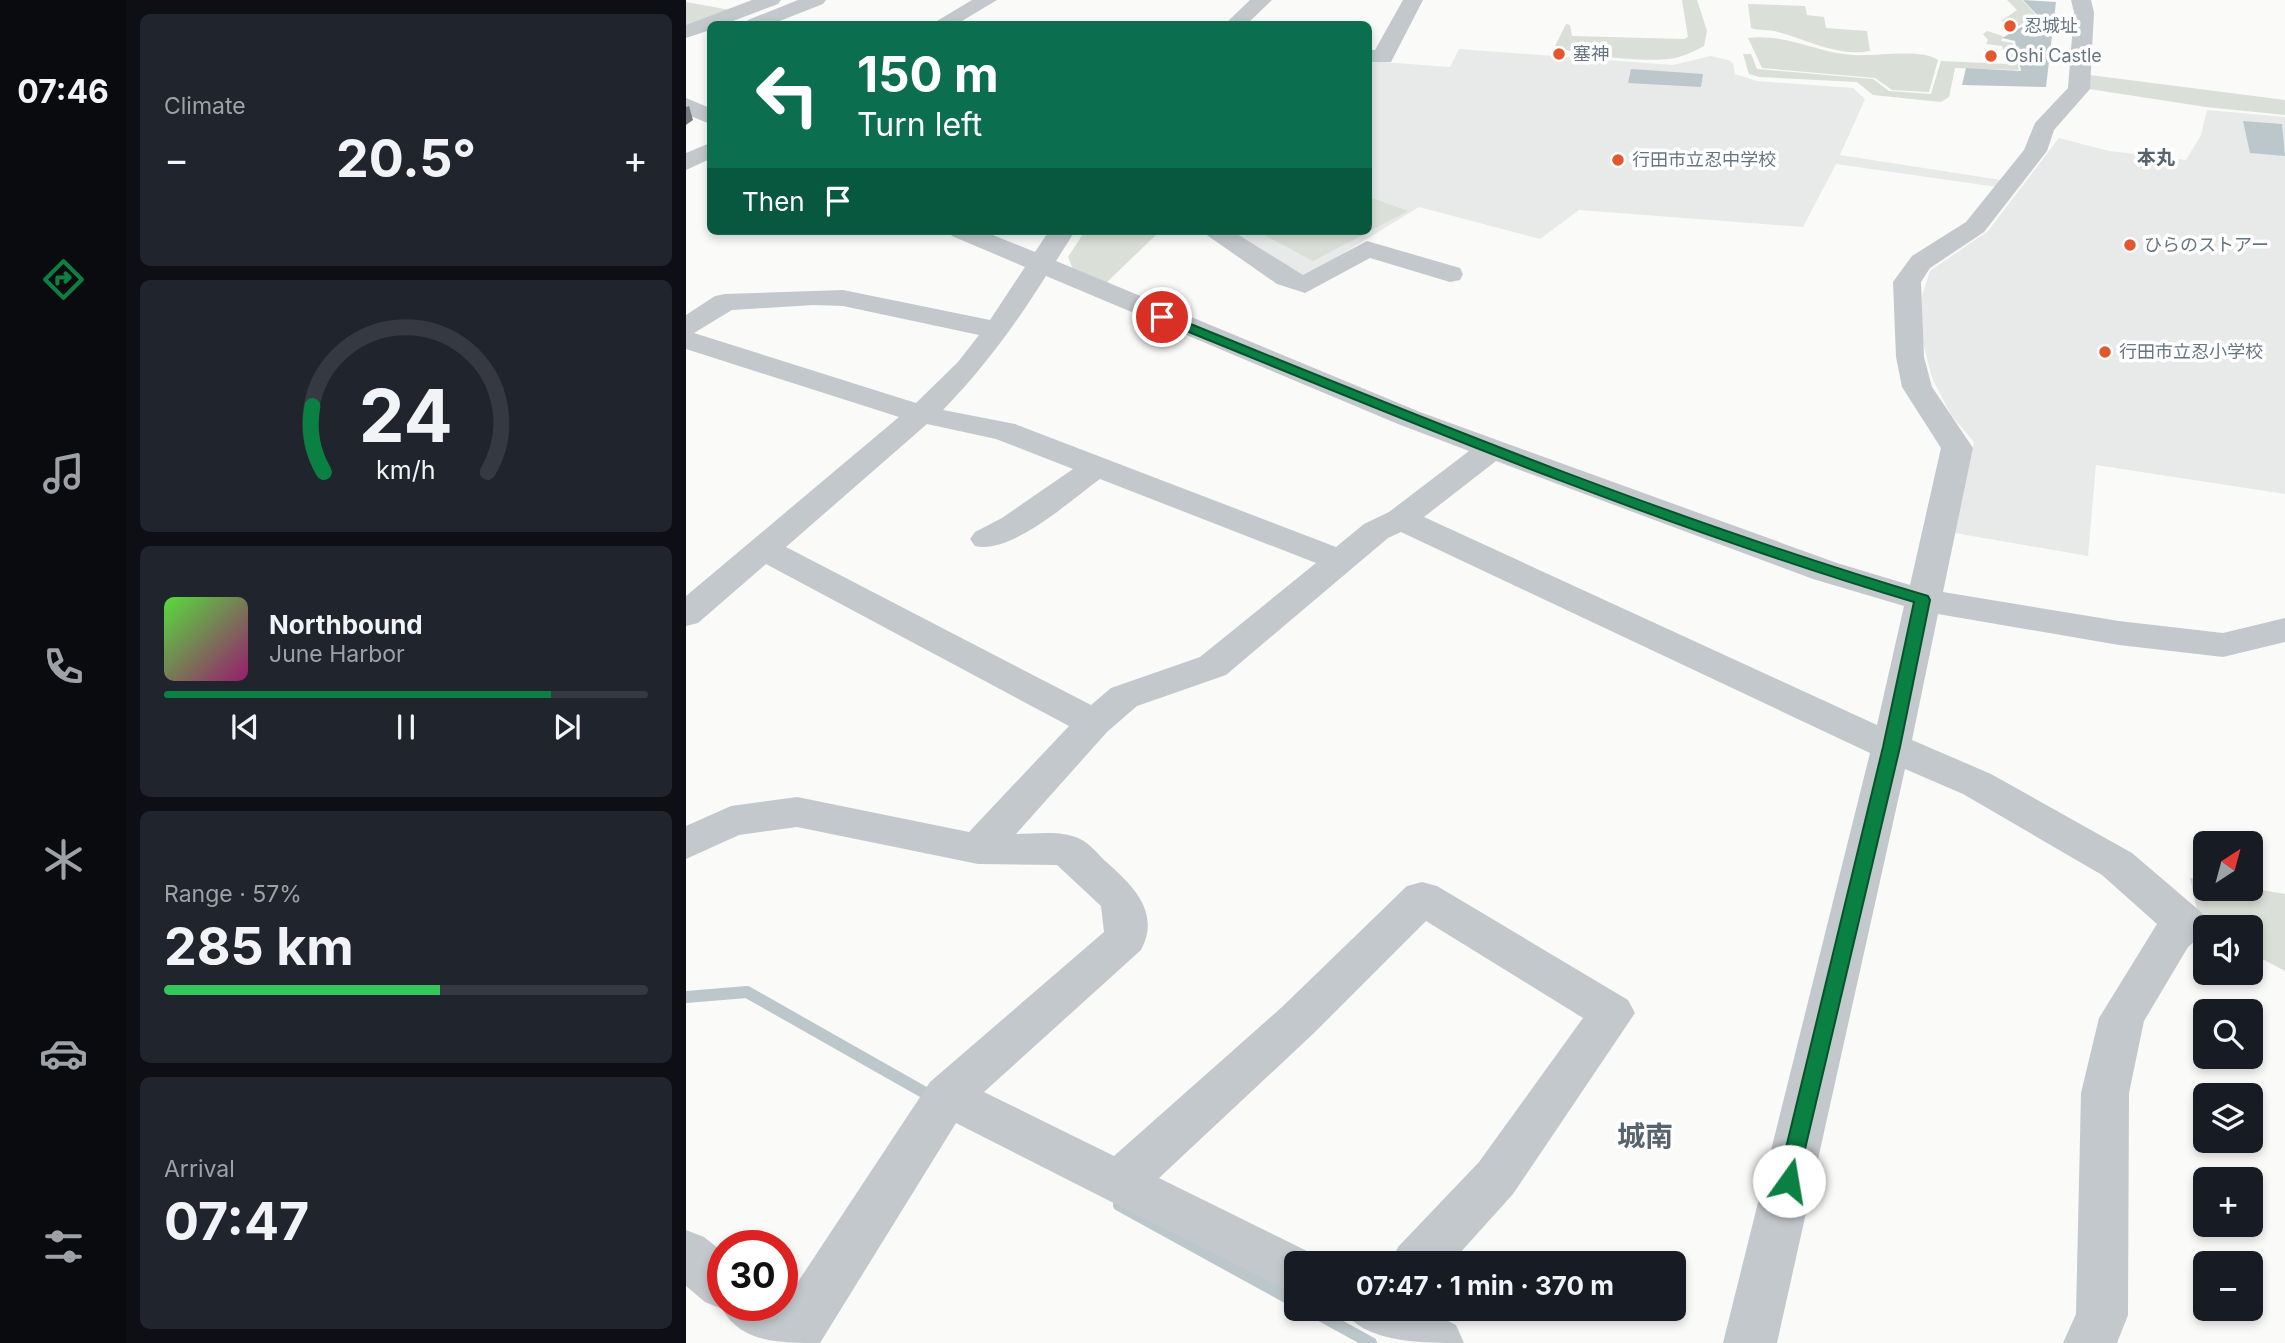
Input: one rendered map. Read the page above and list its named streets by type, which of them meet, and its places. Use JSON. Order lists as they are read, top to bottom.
{
  "districts": ["本丸", "城南"],
  "places": [
    "忍城址",
    "塞神",
    "Oshi Castle",
    "行田市立忍中学校",
    "ひらのストアー",
    "行田市立忍小学校"
  ],
  "north": "top right",
  "page": {
    "tabs": "07:46",
    "tile": [
      "Climate",
      ["Range · 57%", "285 km"],
      ["Arrival", "07:47"]
    ],
    "turn": ["150 m", "Turn left"],
    "heat": ["−", "20.5°", "+"],
    "then": "Then",
    "song": ["Northbound", "June Harbor"],
    "map_buttons": ["+", "−"],
    "limit": "30",
    "trip": "07:47 · 1 min · 370 m",
    "gauge": ["24", "km/h"]
  }
}
